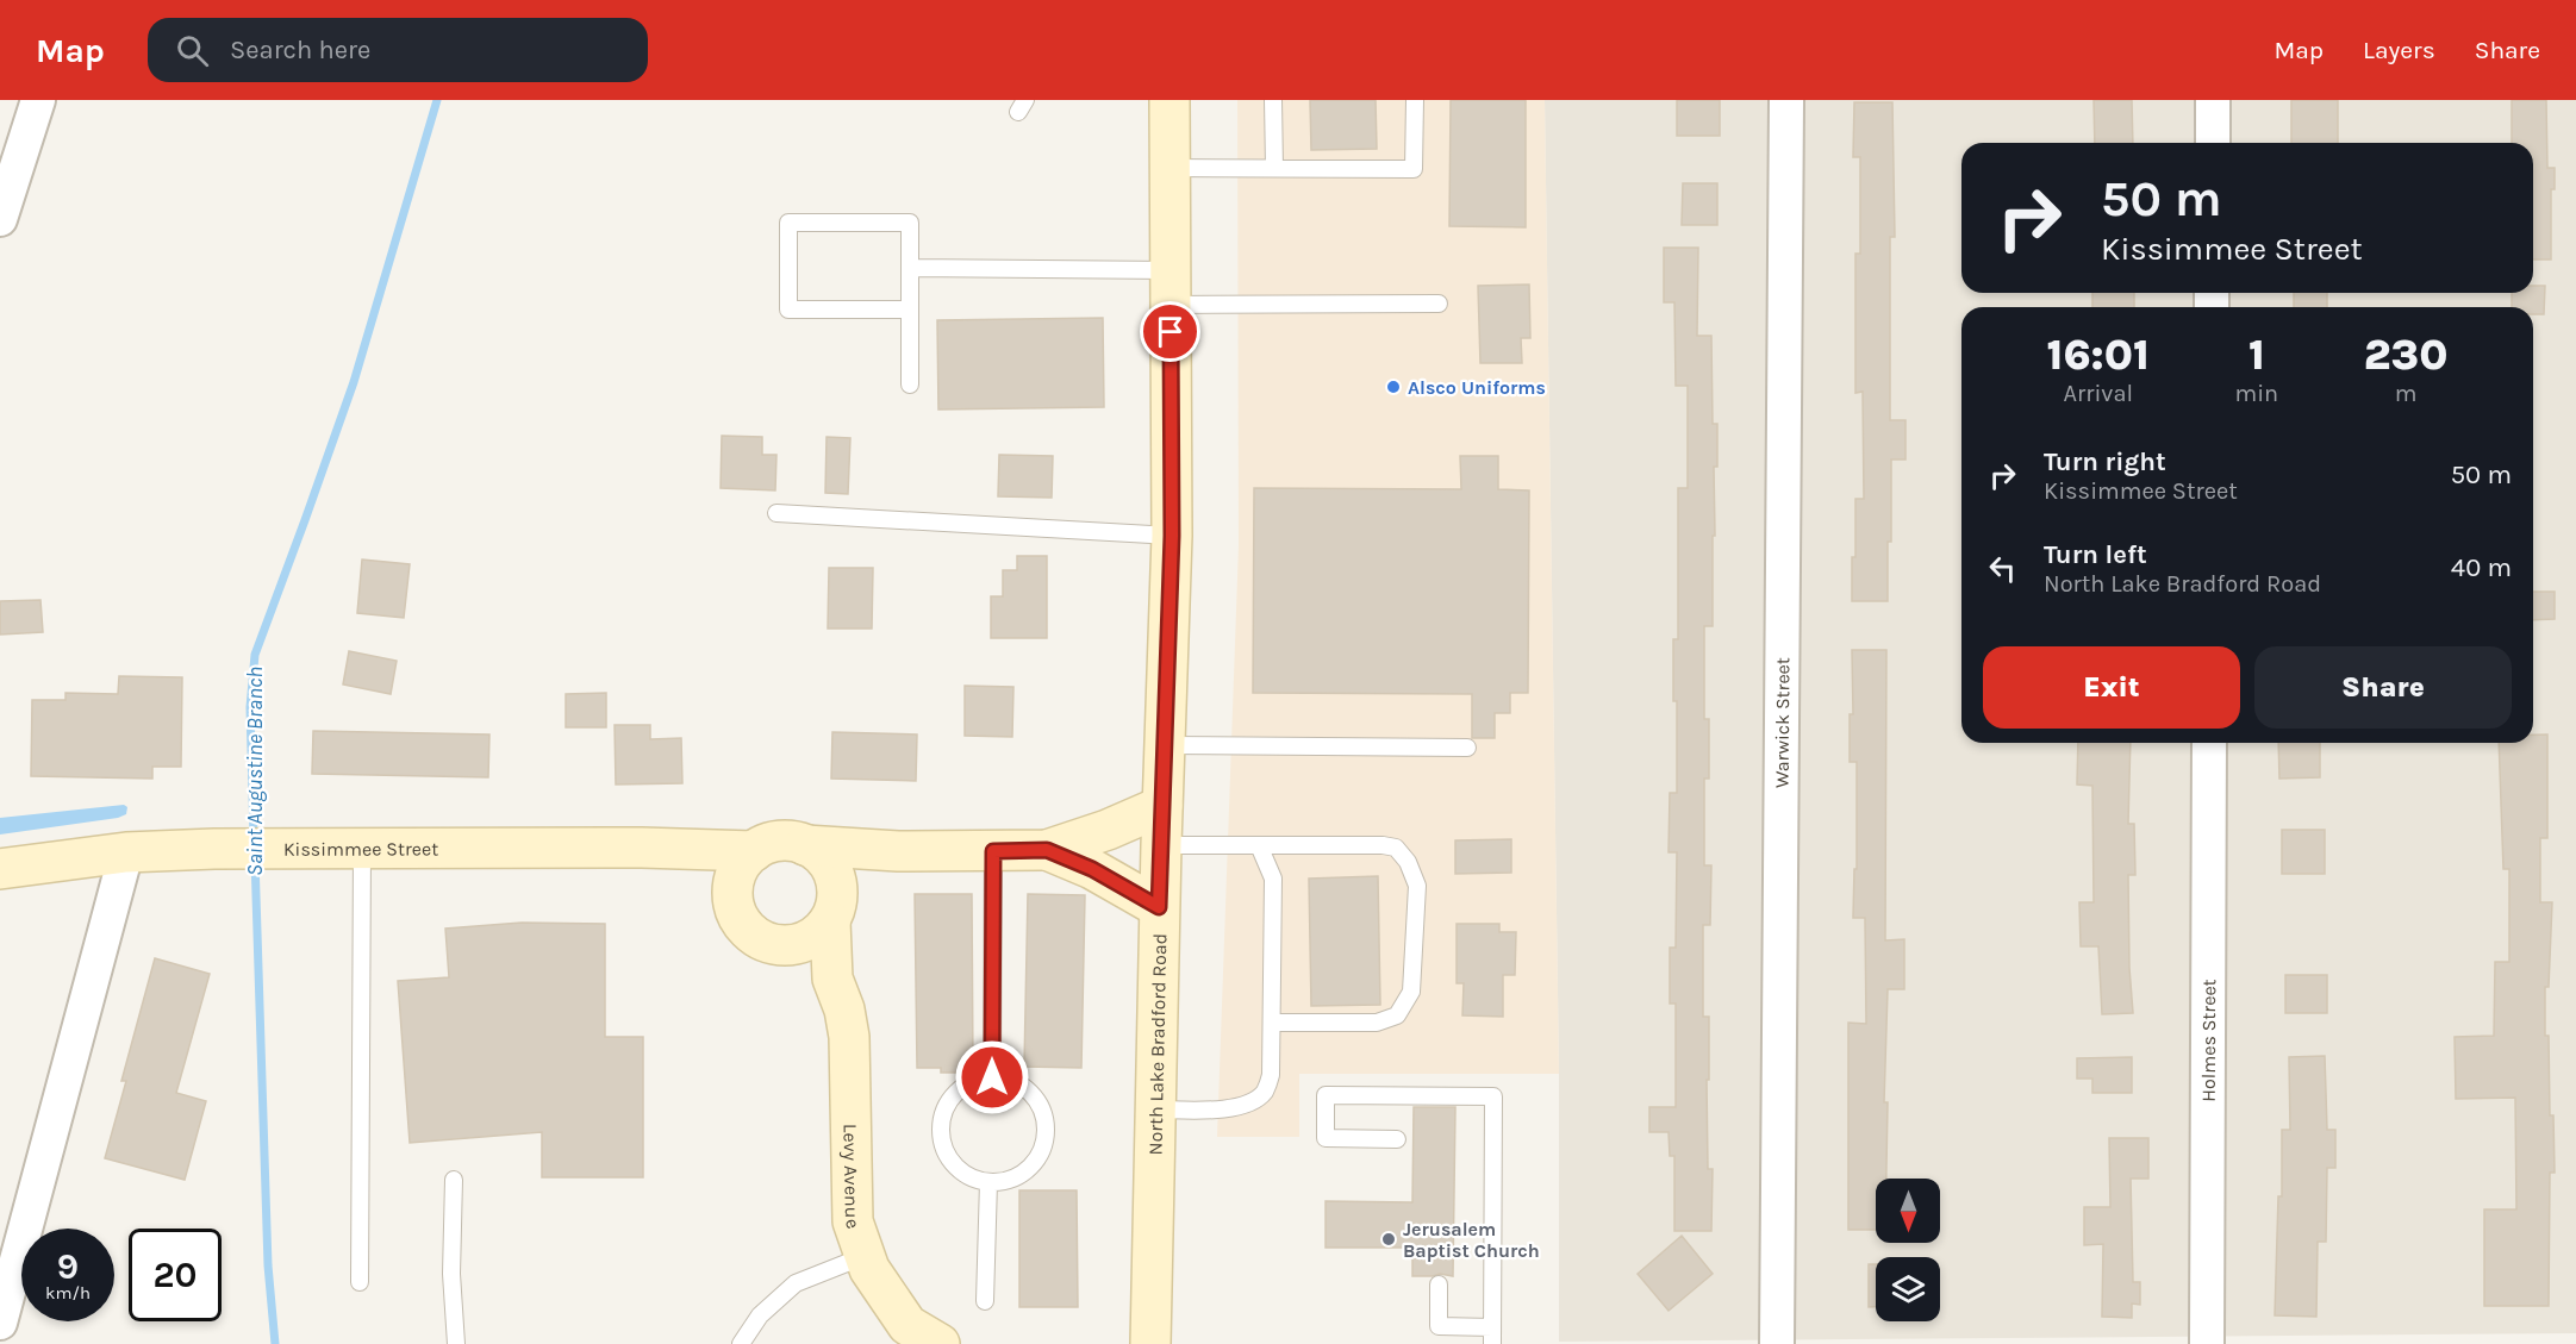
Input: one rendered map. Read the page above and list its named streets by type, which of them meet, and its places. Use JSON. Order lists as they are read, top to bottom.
{
  "streets": {
    "street": [
      "Warwick Street",
      "Kissimmee Street",
      "Holmes Street",
      "North Lake Bradford Road",
      "Levy Avenue"
    ]
  },
  "crossings": [
    ["Kissimmee Street", "Levy Avenue"]
  ],
  "water": ["Saint Augustine Branch"],
  "places": ["Alsco Uniforms", "Jerusalem Baptist Church"],
  "north": "bottom",
  "page": {
    "header": "Map",
    "search": "Search here",
    "nav": ["Map", "Layers", "Share"],
    "turn": ["50 m", "Kissimmee Street"],
    "eta": [
      "16:01",
      "Arrival",
      "1",
      "min",
      "230",
      "m"
    ],
    "list": [
      {
        "name": "Turn right",
        "note": "Kissimmee Street",
        "value": "50 m"
      },
      {
        "name": "Turn left",
        "note": "North Lake Bradford Road",
        "value": "40 m"
      }
    ],
    "buttons": ["Exit", "Share"],
    "speed": "9 km/h",
    "limit": "20"
  }
}
